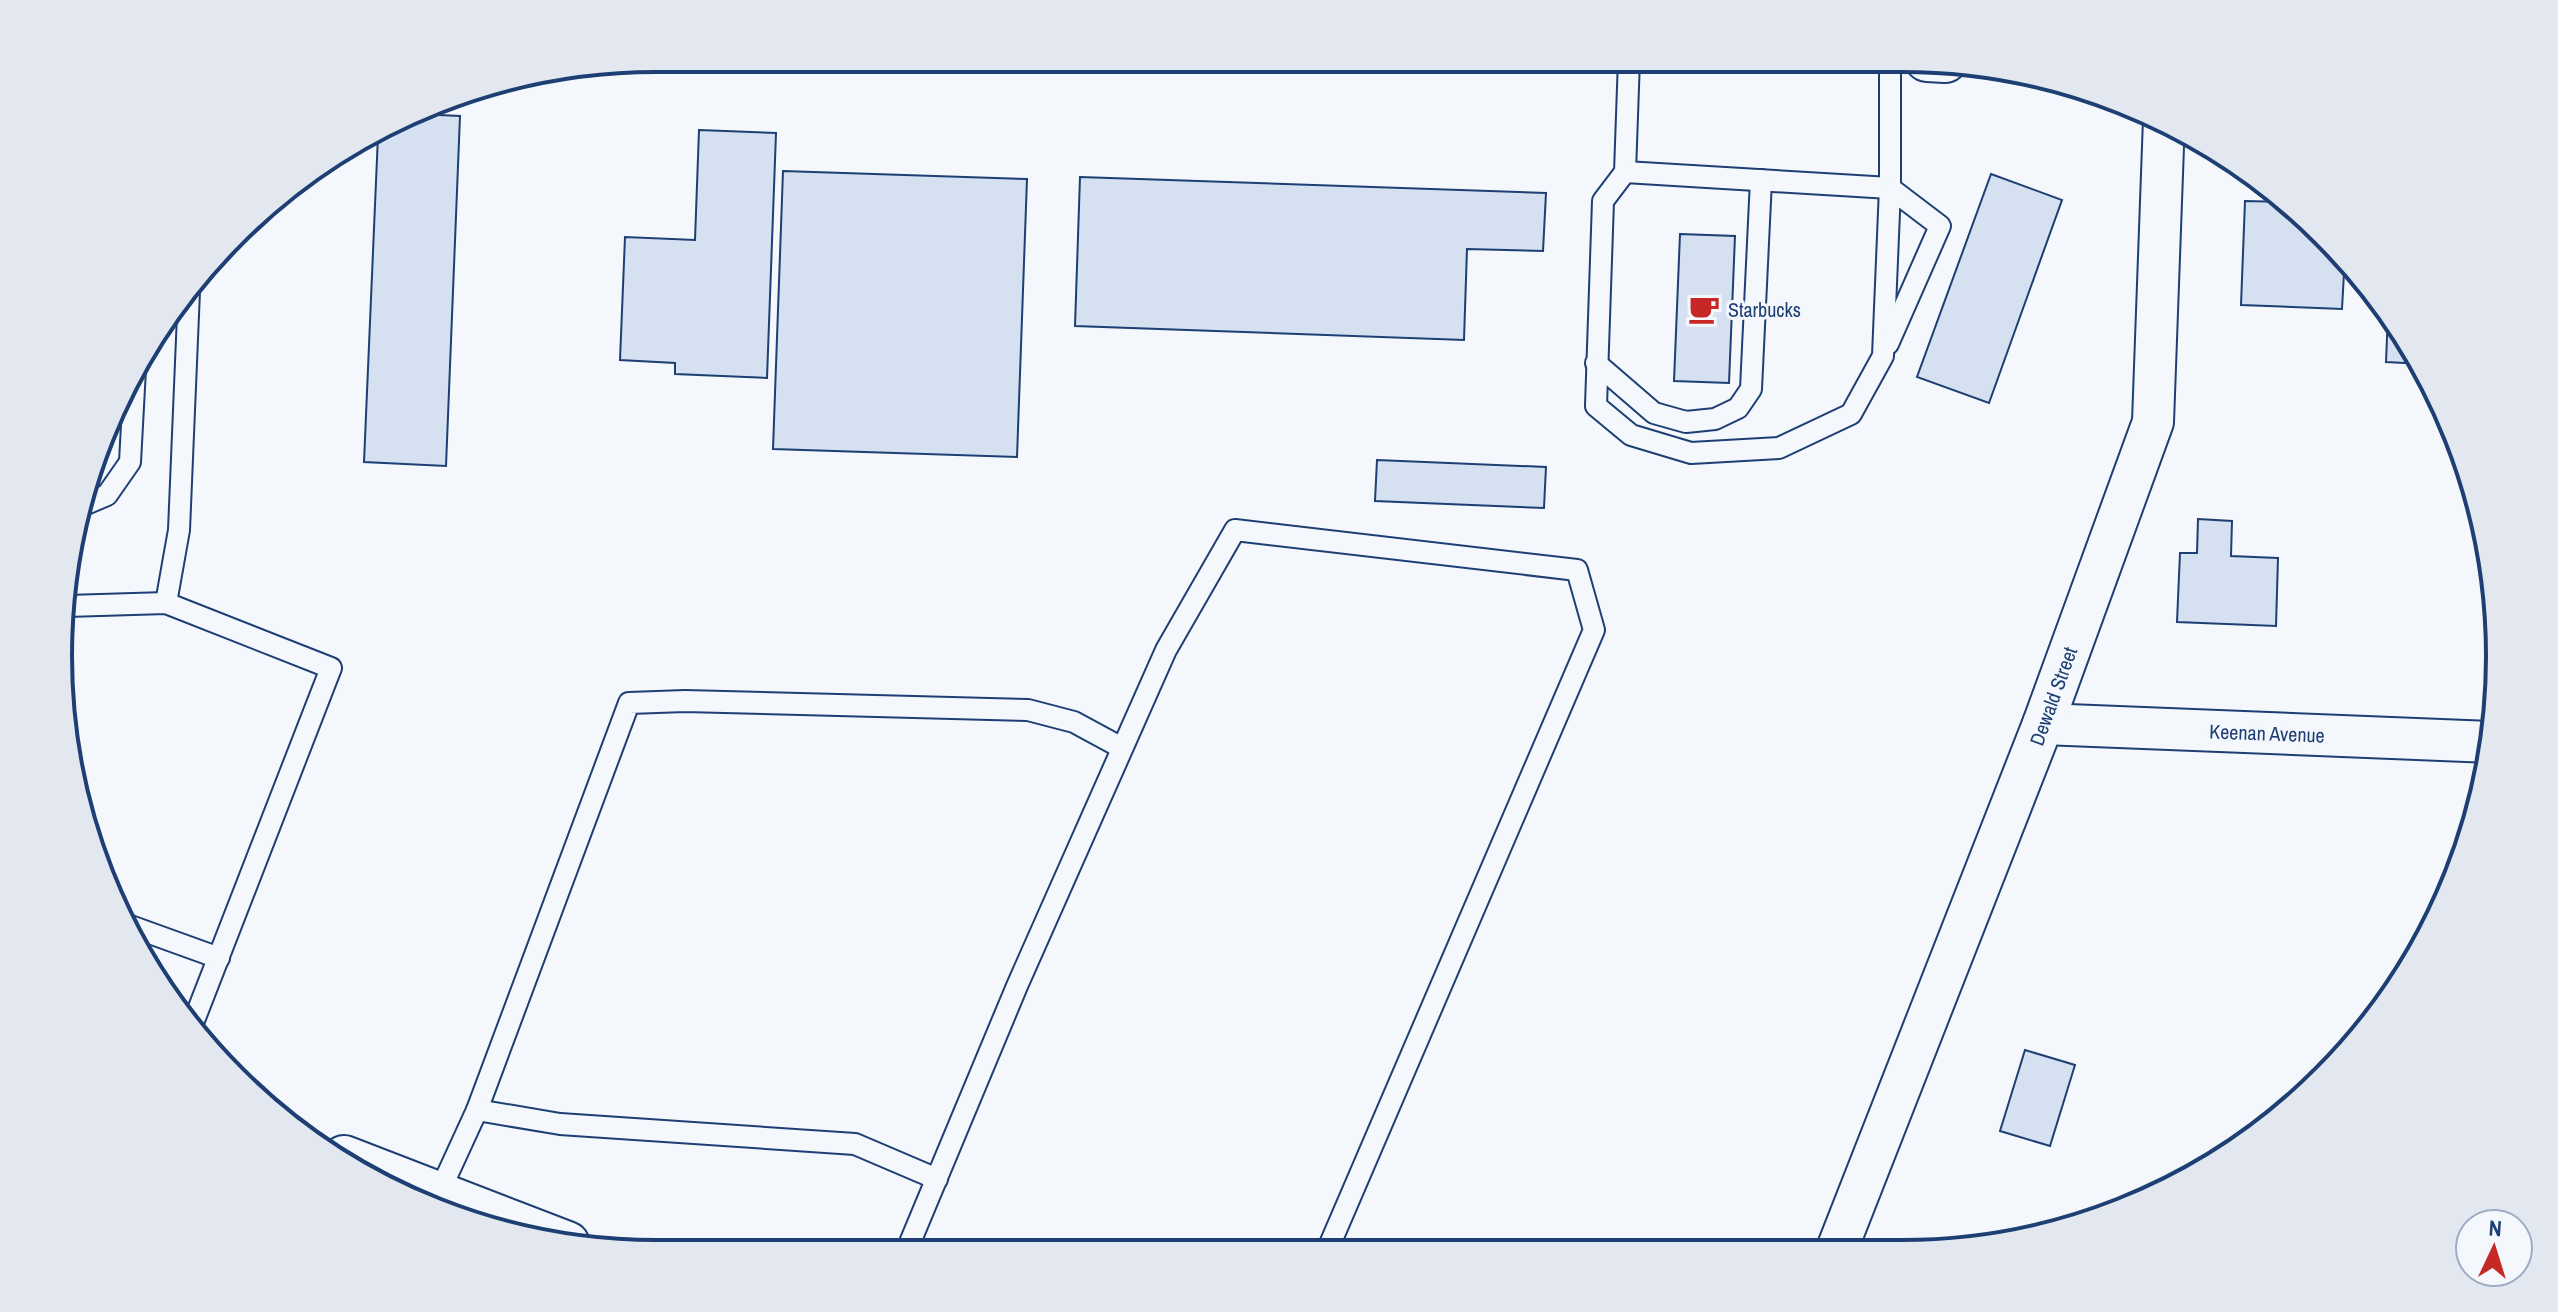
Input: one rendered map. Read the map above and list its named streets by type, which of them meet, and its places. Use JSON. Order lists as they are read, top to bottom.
{
  "streets": {
    "street": ["Dewald Street", "Keenan Avenue"]
  },
  "crossings": [
    ["Dewald Street", "Keenan Avenue"]
  ],
  "places": {
    "cafe": ["Starbucks"]
  },
  "north": "top"
}
